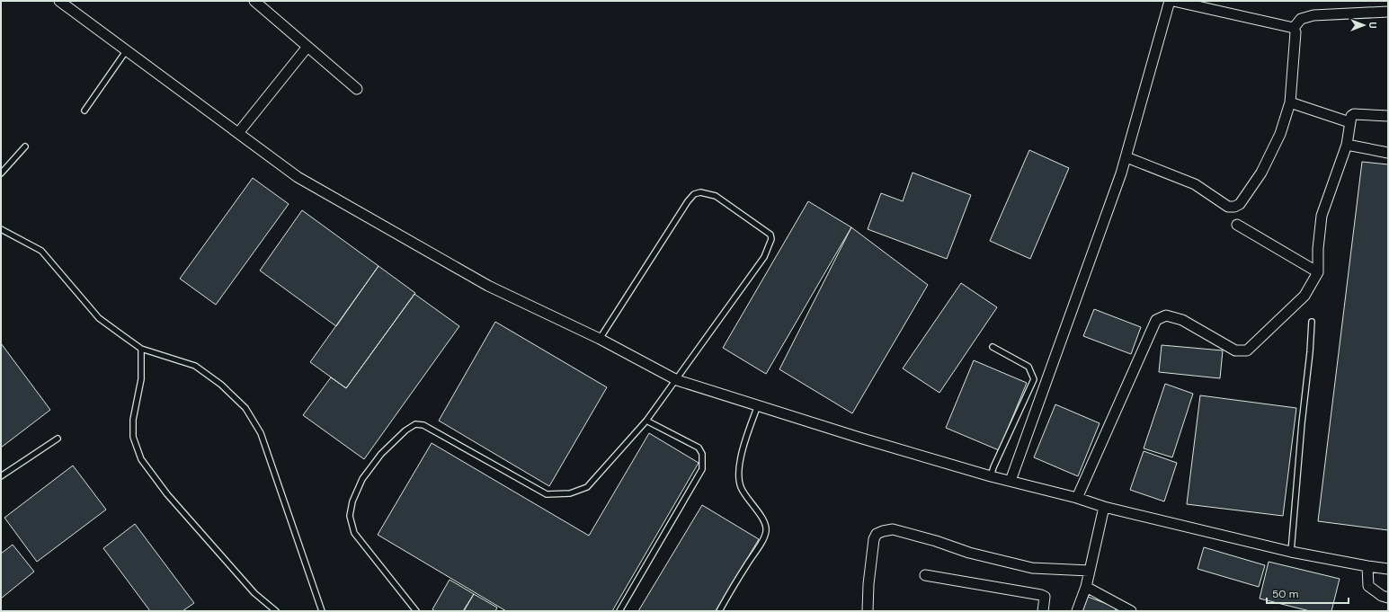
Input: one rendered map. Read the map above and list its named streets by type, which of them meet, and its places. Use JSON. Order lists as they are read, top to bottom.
{
  "scale_bar": "50 m",
  "north": "right"
}
